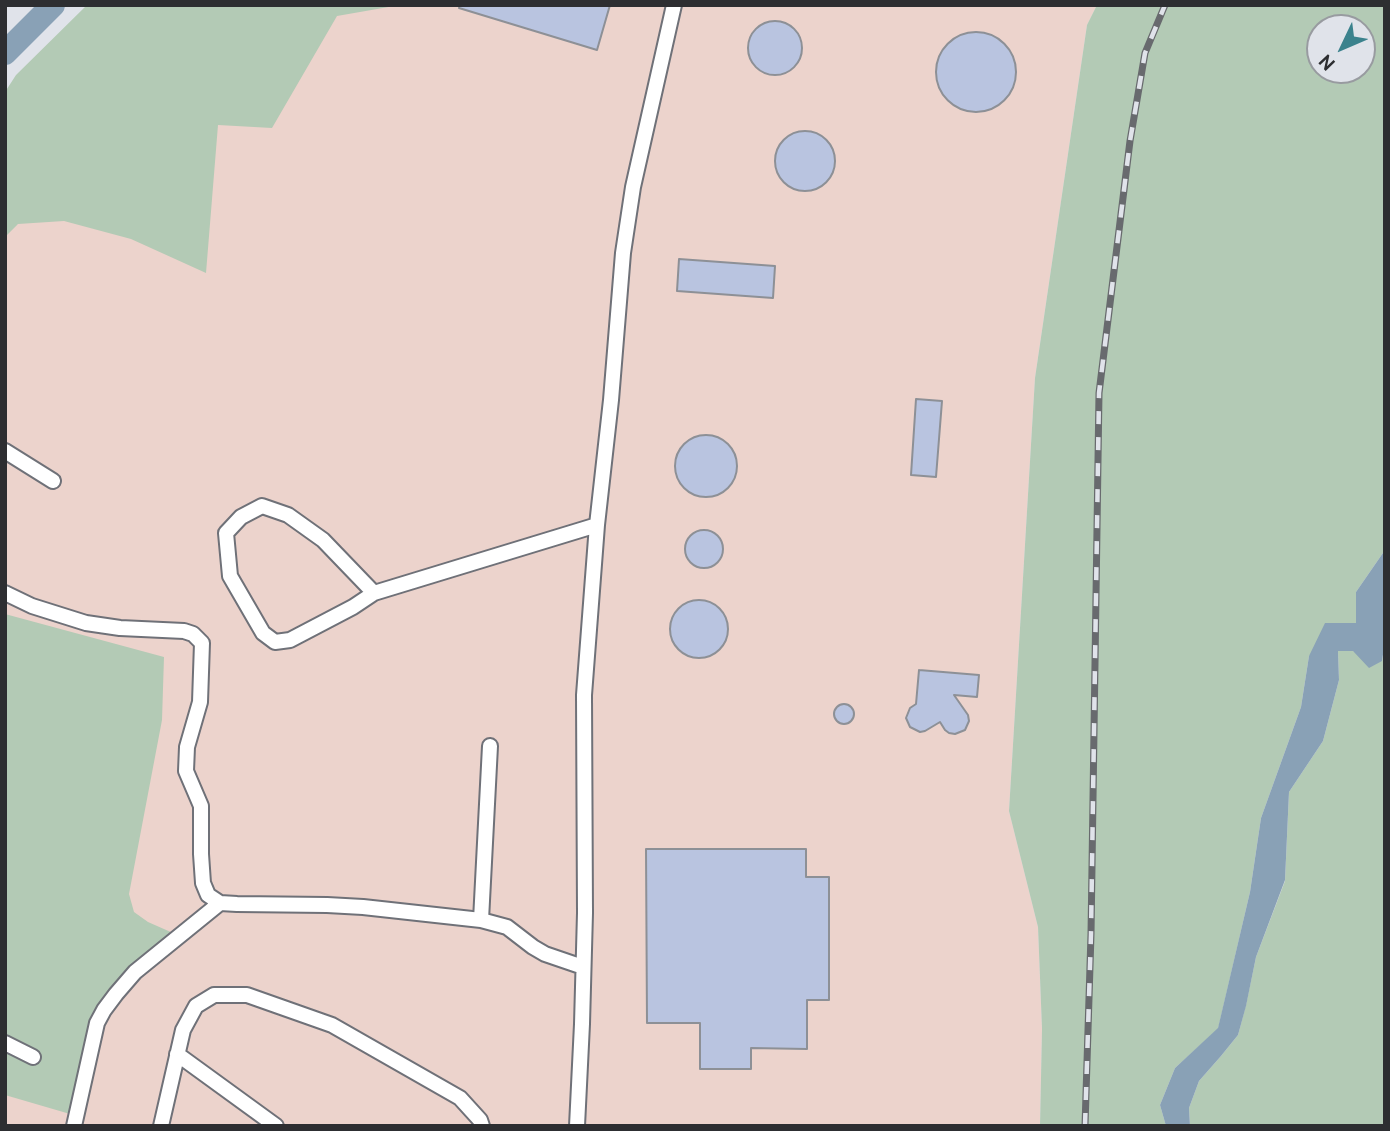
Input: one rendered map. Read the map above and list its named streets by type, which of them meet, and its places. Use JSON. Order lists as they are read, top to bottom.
{
  "north": "bottom left"
}
